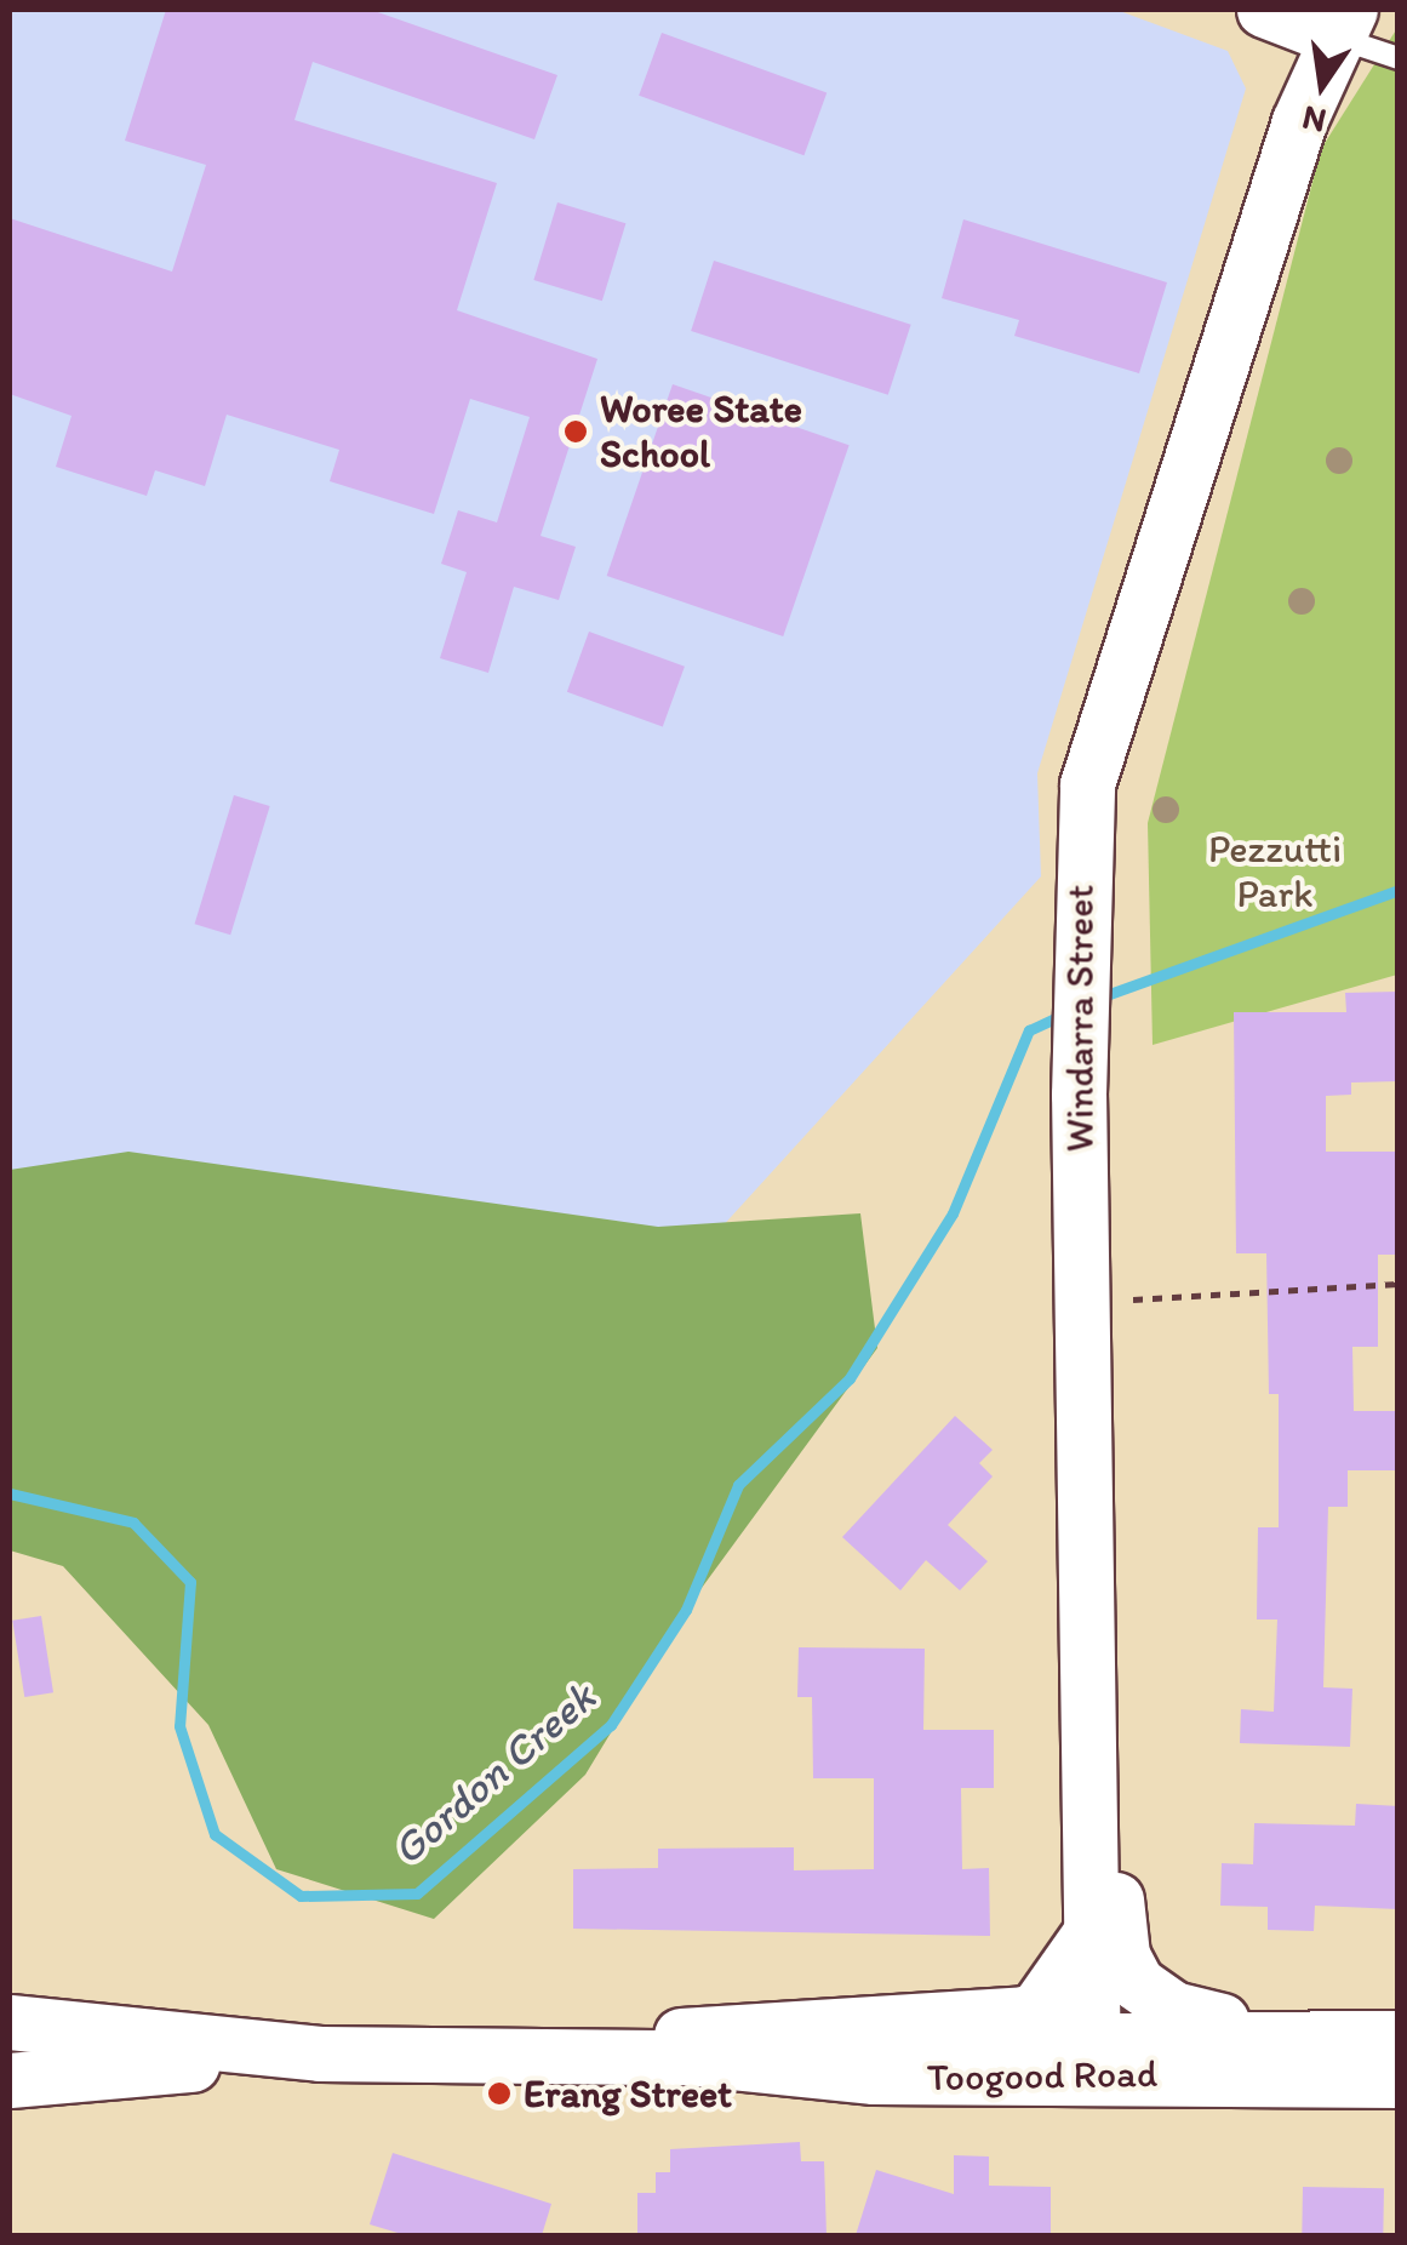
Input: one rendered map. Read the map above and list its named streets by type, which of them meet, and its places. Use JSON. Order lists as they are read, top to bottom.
{
  "streets": {
    "street": ["Windarra Street", "Toogood Road"]
  },
  "crossings": [
    ["Windarra Street", "Toogood Road"]
  ],
  "water": ["Gordon Creek"],
  "parks": ["Pezzutti Park"],
  "places": ["Woree State School", "Erang Street"],
  "north": "bottom"
}
